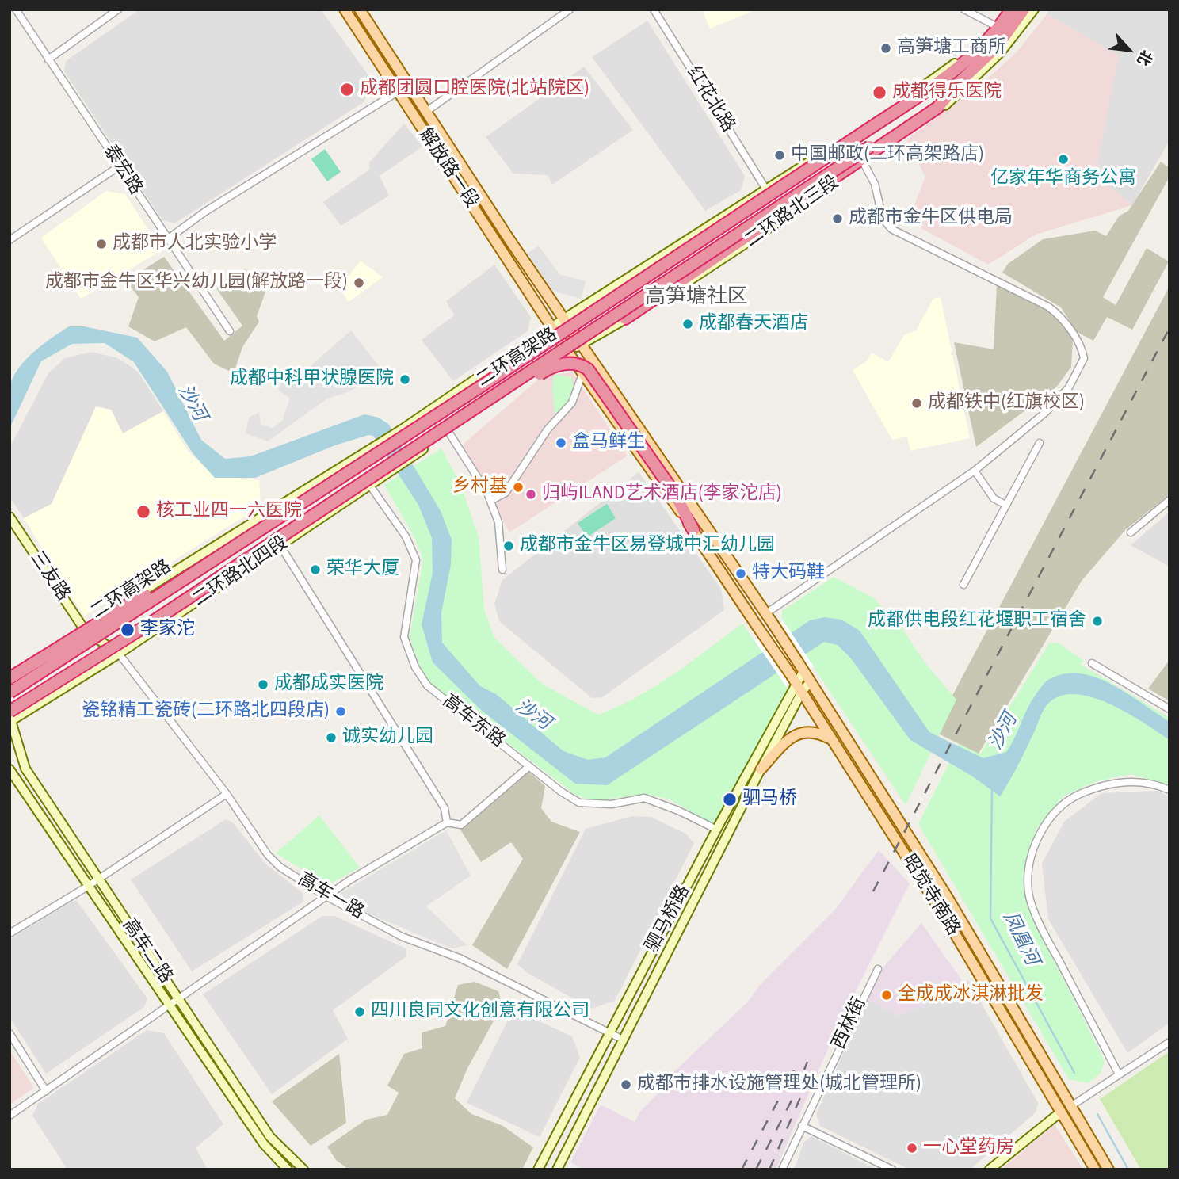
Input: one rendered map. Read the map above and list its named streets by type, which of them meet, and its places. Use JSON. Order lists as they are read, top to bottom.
{
  "streets": {
    "highway": ["二环高架路"],
    "main road": [
      "解放路一段",
      "二环路北三段",
      "二环路北四段",
      "三友路",
      "昭觉寺南路",
      "驷马桥路",
      "高车二路"
    ],
    "street": [
      "红花北路",
      "泰宏路",
      "高车东路",
      "高车一路",
      "西林街"
    ]
  },
  "crossings": [
    ["红花北路", "二环路北三段"],
    ["解放路一段", "二环路北三段"],
    ["解放路一段", "二环路北四段"],
    ["解放路一段", "昭觉寺南路"],
    ["二环路北三段", "二环路北四段"],
    ["二环高架路", "二环路北四段"],
    ["二环高架路", "高车二路"],
    ["二环路北四段", "三友路"],
    ["二环路北四段", "高车东路"],
    ["二环路北四段", "高车一路"],
    ["二环路北四段", "高车二路"],
    ["三友路", "高车一路"],
    ["高车东路", "驷马桥路"],
    ["昭觉寺南路", "驷马桥路"],
    ["高车一路", "驷马桥路"]
  ],
  "districts": ["高笋塘社区"],
  "water": ["沙河", "凤凰河"],
  "places": [
    "高笋塘工商所",
    "成都团圆口腔医院(北站院区)",
    "成都得乐医院",
    "中国邮政(二环高架路店)",
    "亿家年华商务公寓",
    "成都市金牛区供电局",
    "成都市人北实验小学",
    "成都市金牛区华兴幼儿园(解放路一段)",
    "成都春天酒店",
    "成都中科甲状腺医院",
    "成都铁中(红旗校区)",
    "盒马鲜生",
    "乡村基",
    "归屿ILAND艺术酒店(李家沱店)",
    "核工业四一六医院",
    "成都市金牛区易登城中汇幼儿园",
    "荣华大厦",
    "特大码鞋",
    "成都供电段红花堰职工宿舍",
    "李家沱",
    "成都成实医院",
    "瓷铭精工瓷砖(二环路北四段店)",
    "诚实幼儿园",
    "驷马桥",
    "全成成冰淇淋批发",
    "四川良同文化创意有限公司",
    "成都市排水设施管理处(城北管理所)",
    "一心堂药房"
  ],
  "north": "bottom right"
}
